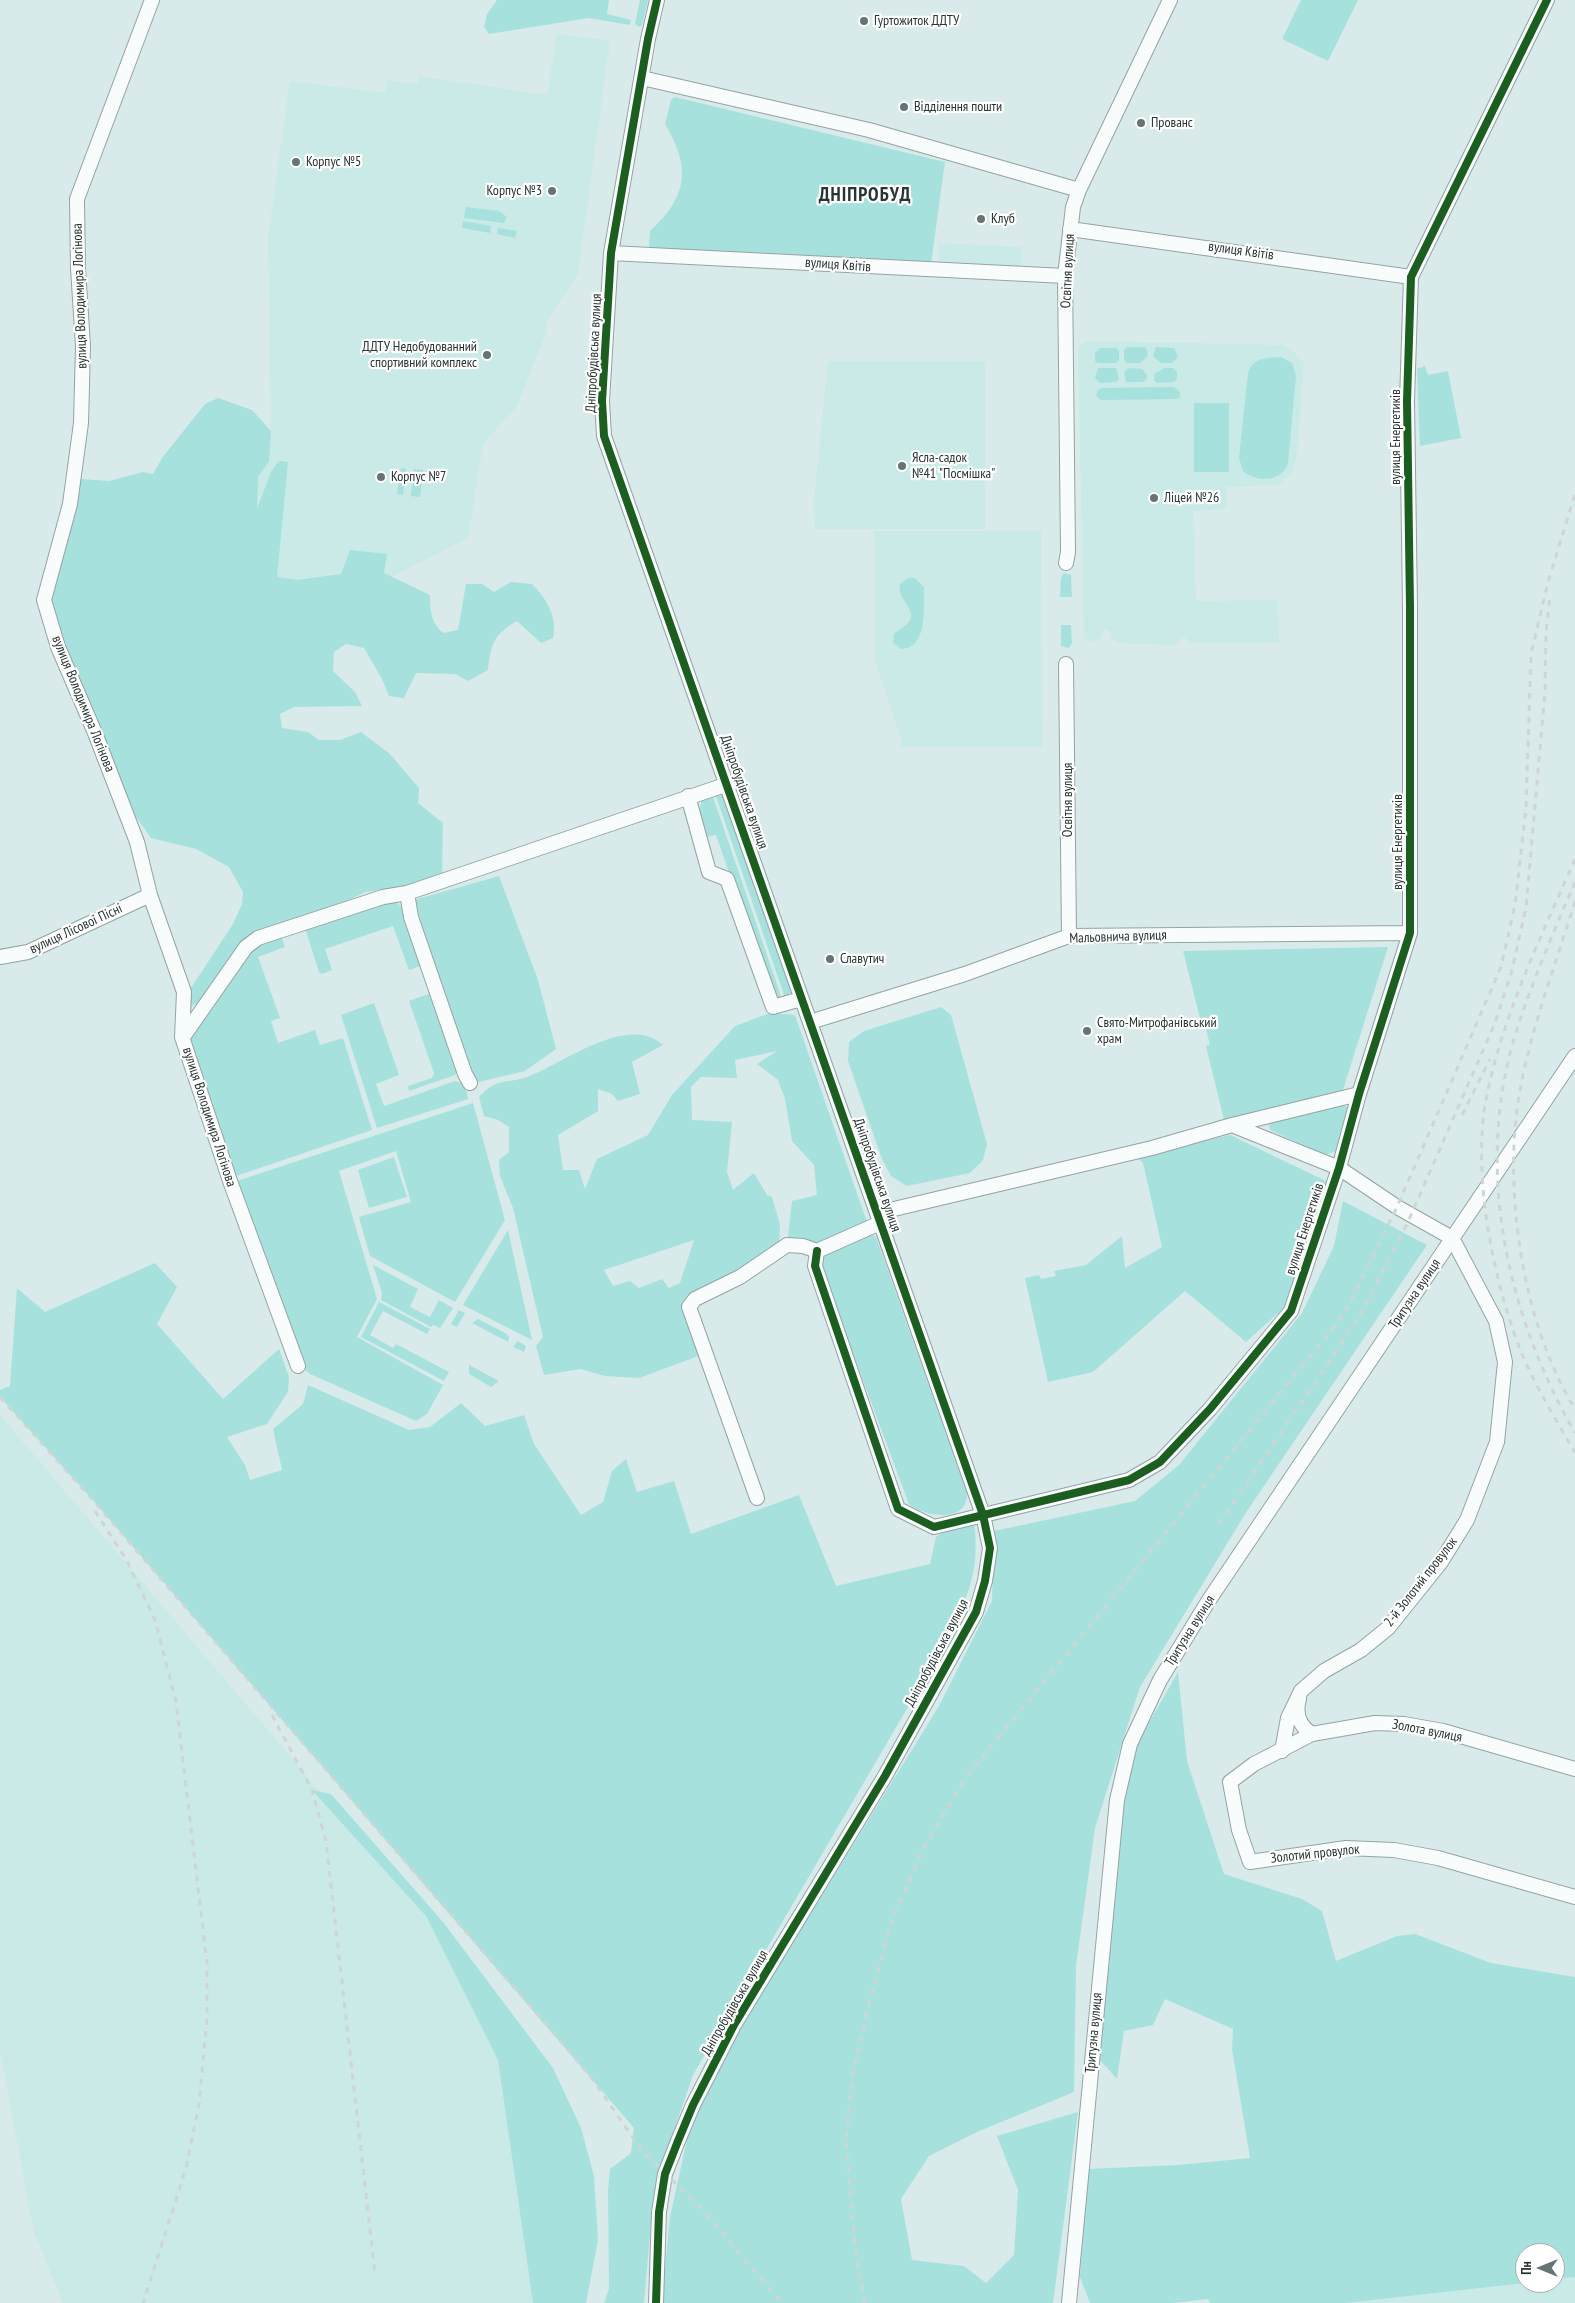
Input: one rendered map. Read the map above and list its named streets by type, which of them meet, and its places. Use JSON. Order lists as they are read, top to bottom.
{
  "streets": {
    "street": [
      "вулиця Квітів",
      "Освітня вулиця",
      "вулиця Володимира Логінова",
      "Дніпробудівська вулиця",
      "вулиця Енергетиків",
      "вулиця Лісової Пісні",
      "Мальовнича вулиця",
      "Тритузна вулиця",
      "2-й Золотий провулок",
      "Золота вулиця",
      "Золотий провулок"
    ]
  },
  "crossings": [
    ["вулиця Квітів", "Освітня вулиця"],
    ["вулиця Квітів", "Дніпробудівська вулиця"],
    ["вулиця Квітів", "вулиця Енергетиків"],
    ["Освітня вулиця", "Мальовнича вулиця"],
    ["вулиця Володимира Логінова", "вулиця Лісової Пісні"],
    ["Дніпробудівська вулиця", "вулиця Енергетиків"],
    ["Дніпробудівська вулиця", "Мальовнича вулиця"],
    ["вулиця Енергетиків", "Мальовнича вулиця"],
    ["Тритузна вулиця", "2-й Золотий провулок"],
    ["2-й Золотий провулок", "Золота вулиця"],
    ["Золота вулиця", "Золотий провулок"]
  ],
  "districts": ["ДНІПРОБУД"],
  "places": [
    "Гуртожиток ДДТУ",
    "Відділення пошти",
    "Прованс",
    "Корпус №5",
    "Корпус №3",
    "Клуб",
    "ДДТУ Недобудованний спортивний комплекс",
    "Ясла-садок №41 \"Посмішка\"",
    "Корпус №7",
    "Ліцей №26",
    "Славутич",
    "Свято-Митрофанівський храм"
  ],
  "north": "left"
}
